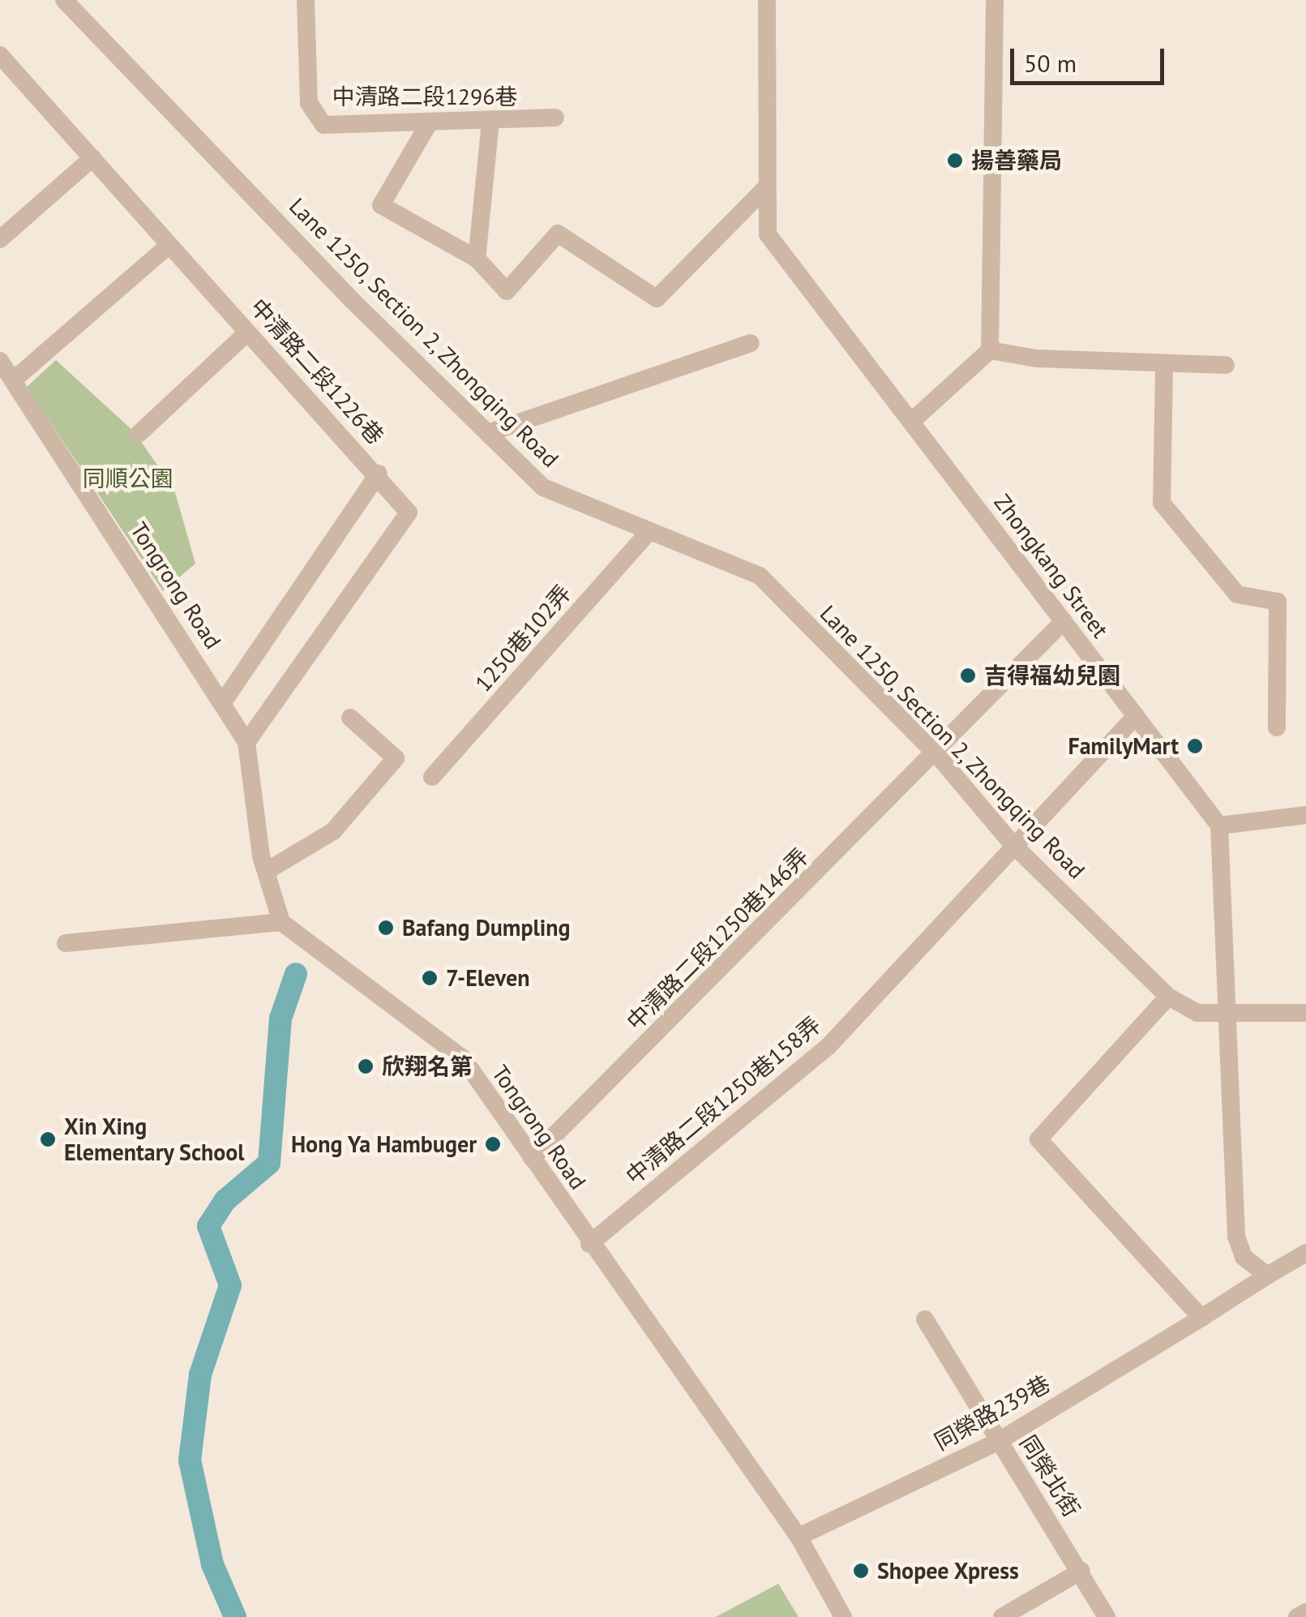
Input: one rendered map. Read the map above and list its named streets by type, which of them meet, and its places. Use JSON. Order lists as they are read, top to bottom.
{
  "streets": {
    "street": [
      "中清路二段1296巷",
      "Lane 1250, Section 2, Zhongqing Road",
      "中清路二段1226巷",
      "Zhongkang Street",
      "Tongrong Road",
      "1250巷102弄",
      "中清路二段1250巷146弄",
      "中清路二段1250巷158弄",
      "同榮路239巷",
      "同榮北街"
    ]
  },
  "crossings": [
    ["Lane 1250, Section 2, Zhongqing Road", "1250巷102弄"],
    ["Lane 1250, Section 2, Zhongqing Road", "中清路二段1250巷146弄"],
    ["Lane 1250, Section 2, Zhongqing Road", "中清路二段1250巷158弄"],
    ["中清路二段1226巷", "Tongrong Road"],
    ["Zhongkang Street", "中清路二段1250巷146弄"],
    ["Zhongkang Street", "中清路二段1250巷158弄"],
    ["Tongrong Road", "中清路二段1250巷146弄"],
    ["Tongrong Road", "中清路二段1250巷158弄"],
    ["Tongrong Road", "同榮路239巷"],
    ["同榮路239巷", "同榮北街"]
  ],
  "parks": ["同順公園"],
  "places": [
    "揚善藥局",
    "吉得福幼兒園",
    "FamilyMart",
    "Bafang Dumpling",
    "7-Eleven",
    "欣翔名第",
    "Xin Xing Elementary School",
    "Hong Ya Hambuger",
    "Shopee Xpress"
  ],
  "scale_bar": "50 m"
}
